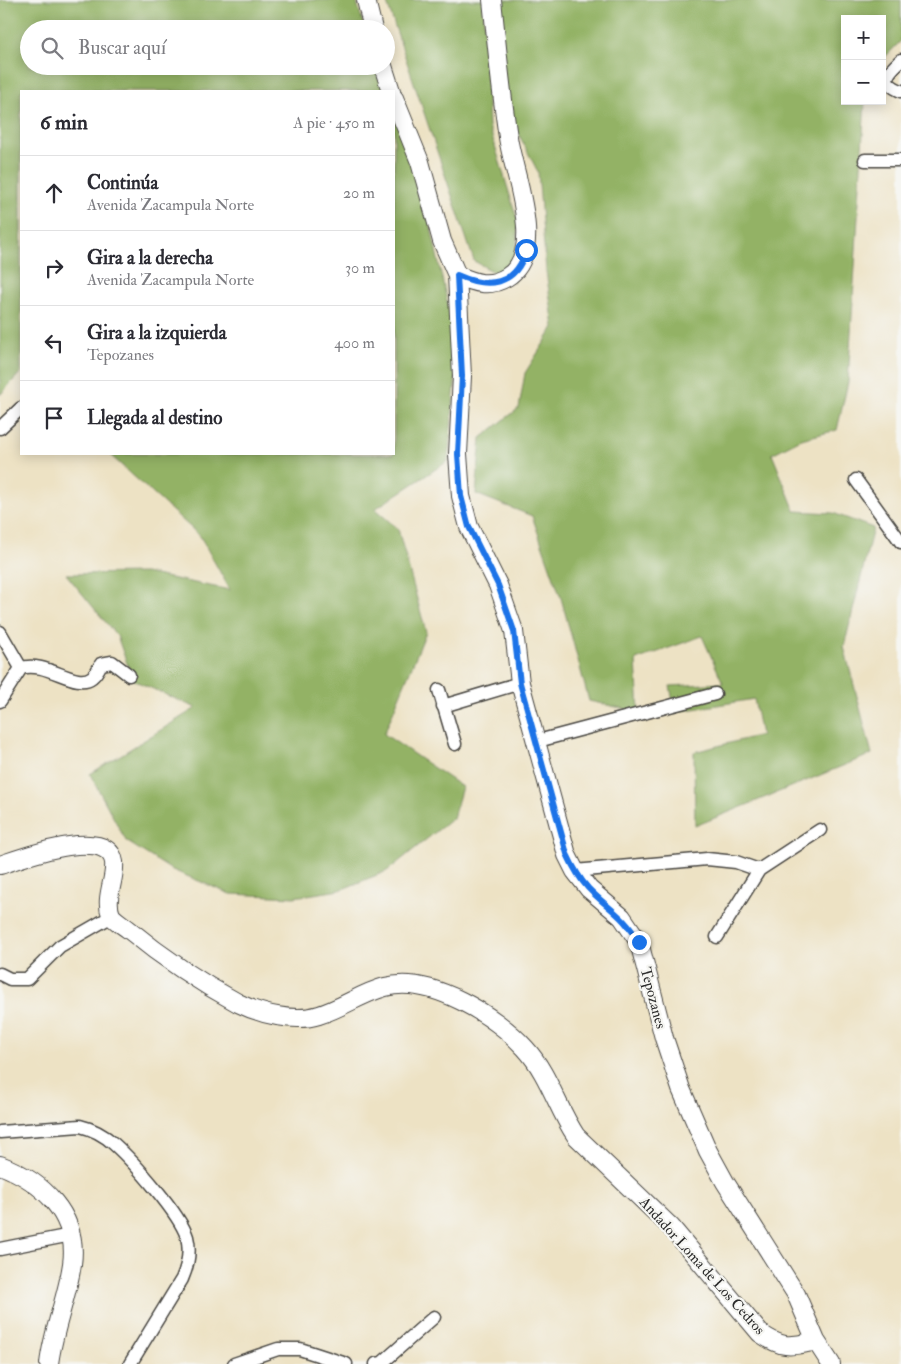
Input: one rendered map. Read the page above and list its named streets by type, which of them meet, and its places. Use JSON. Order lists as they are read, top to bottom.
{
  "streets": {
    "street": ["Tepozanes", "Andador Loma de Los Cedros"]
  },
  "crossings": [
    ["Tepozanes", "Andador Loma de Los Cedros"]
  ],
  "page": {
    "map_buttons": ["+", "−"],
    "search": "Buscar aquí",
    "heading": ["6 min", "A pie · 450 m"],
    "list": [
      ["Continúa", "Avenida Zacampula Norte", "20 m"],
      ["Gira a la derecha", "Avenida Zacampula Norte", "30 m"],
      ["Gira a la izquierda", "Tepozanes", "400 m"],
      "Llegada al destino"
    ]
  }
}
